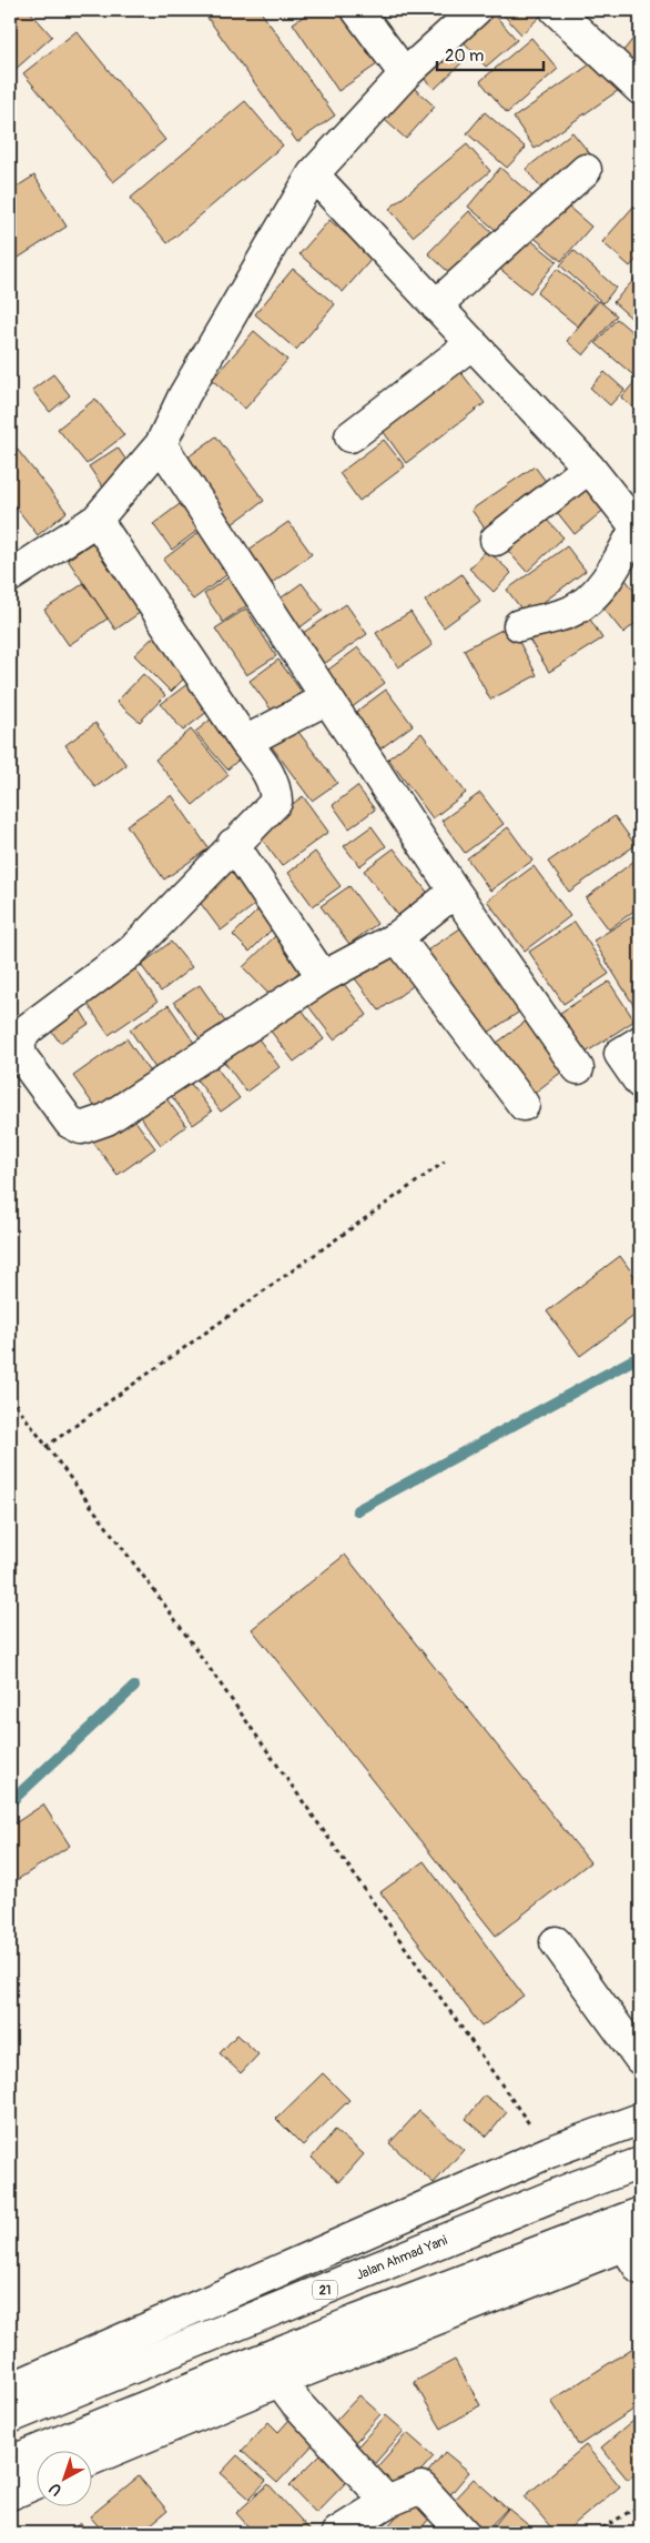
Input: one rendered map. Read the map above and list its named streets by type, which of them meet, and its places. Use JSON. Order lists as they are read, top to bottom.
{
  "streets": {
    "main road": ["Jalan Ahmad Yani", "21"]
  },
  "scale_bar": "20 m",
  "north": "bottom left"
}
